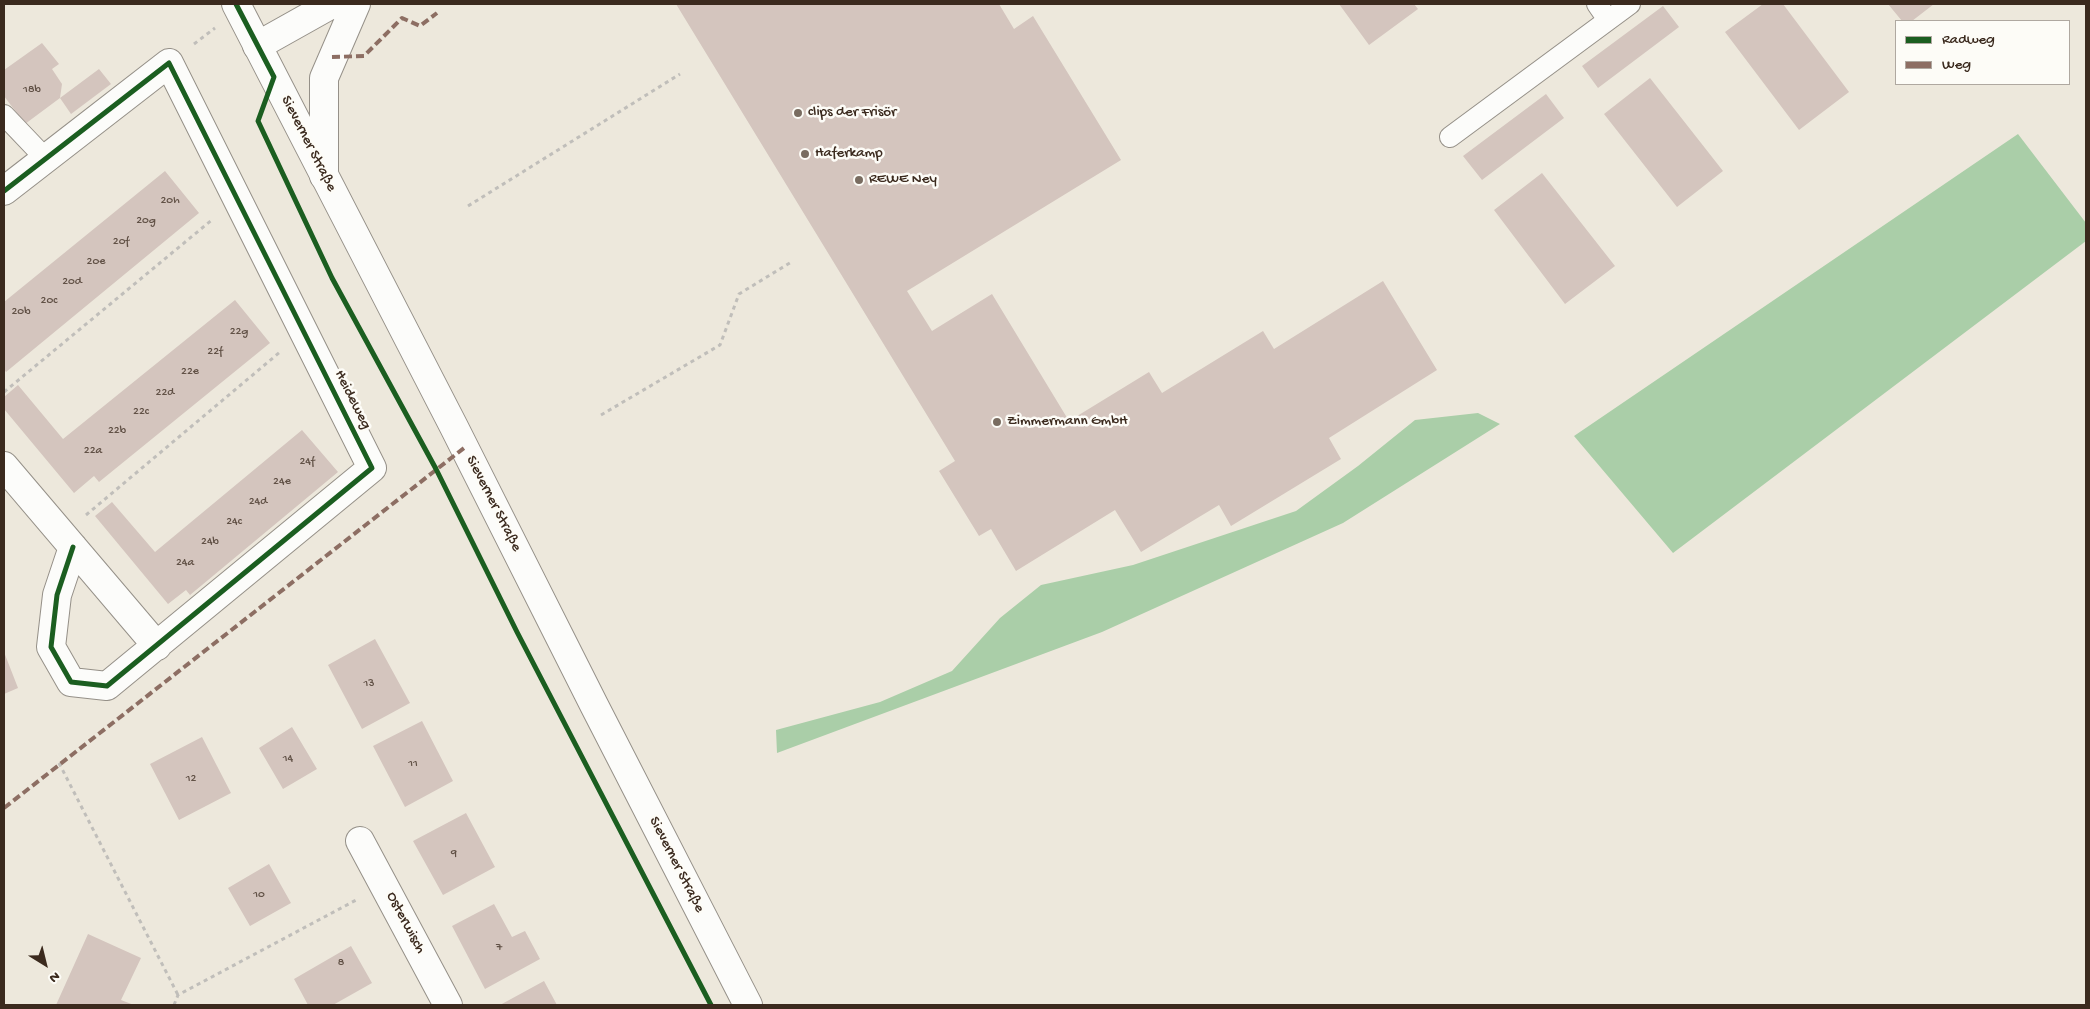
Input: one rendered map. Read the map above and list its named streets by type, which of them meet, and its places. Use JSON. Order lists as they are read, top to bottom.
{
  "streets": {
    "street": ["Sieverner Straße", "Heideweg", "Osterwisch"]
  },
  "places": [
    "clips der Frisör",
    "Haferkamp",
    "REWE Ney",
    "Zimmermann GmbH"
  ],
  "house_numbers": [
    "18b",
    "20h",
    "20g",
    "20f",
    "20e",
    "20d",
    "20c",
    "20b",
    "22g",
    "22f",
    "22e",
    "22d",
    "22c",
    "22b",
    "22a",
    "24f",
    "24e",
    "24d",
    "24c",
    "24b",
    "24a",
    "13",
    "14",
    "11",
    "12",
    "9",
    "10",
    "7",
    "8"
  ],
  "legend": ["Radweg", "Weg"],
  "north": "bottom right"
}
